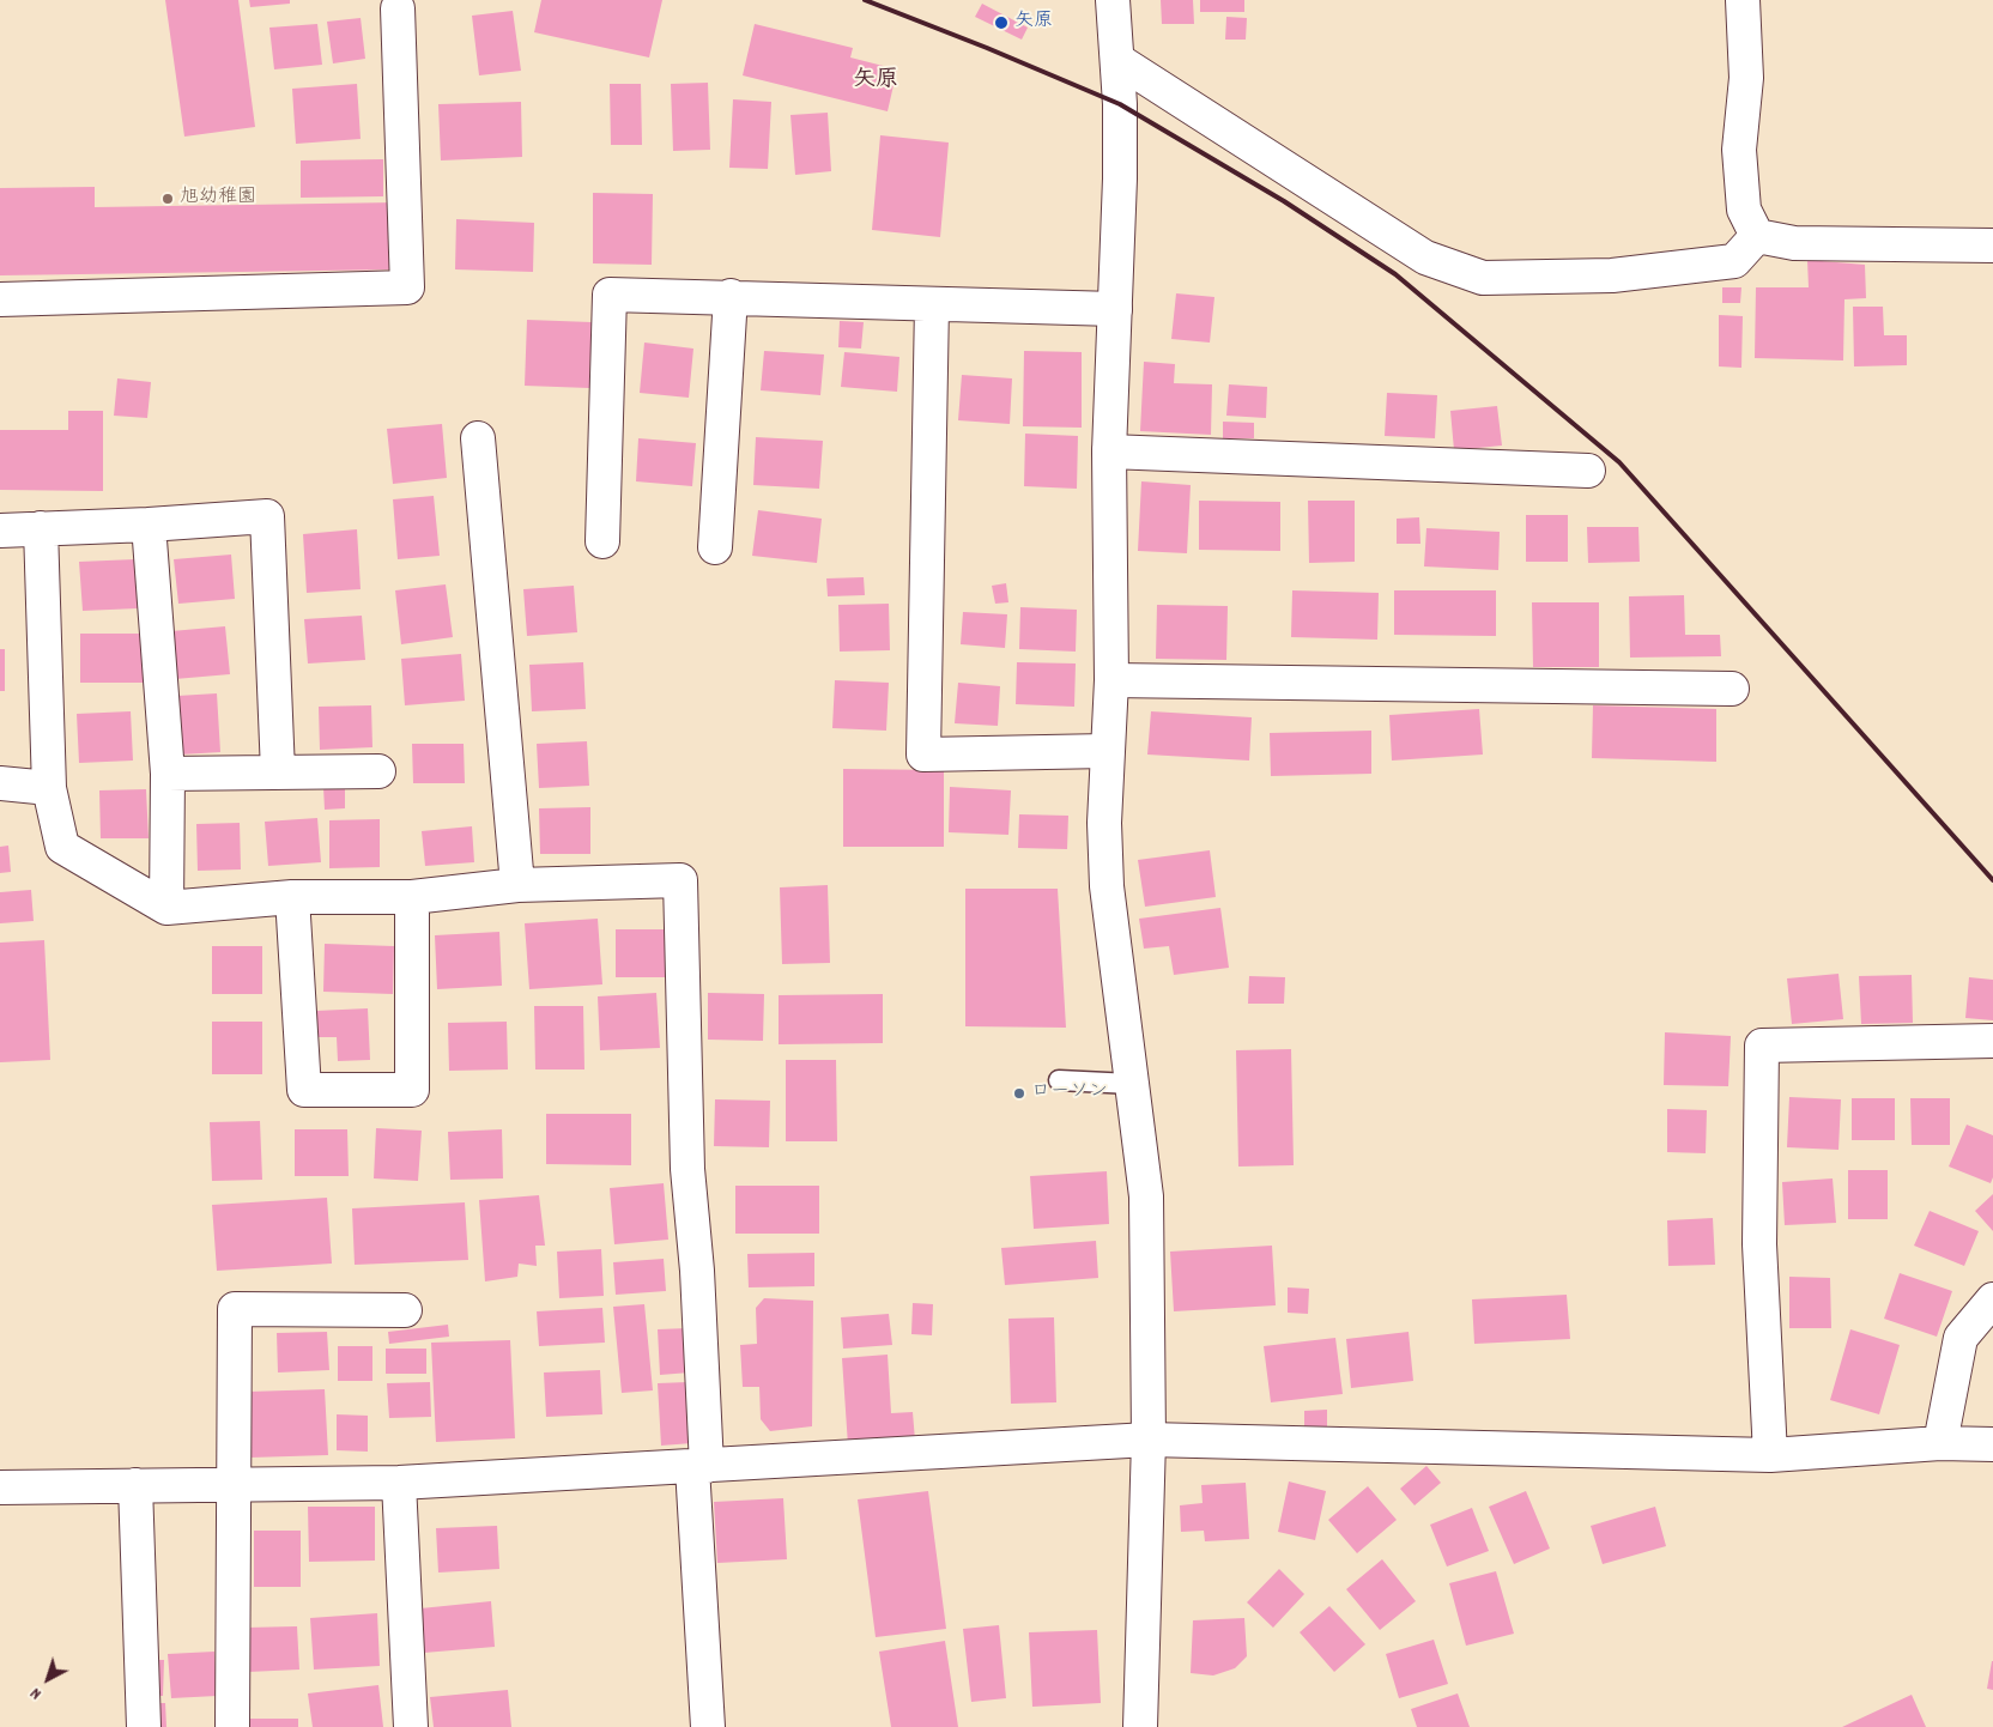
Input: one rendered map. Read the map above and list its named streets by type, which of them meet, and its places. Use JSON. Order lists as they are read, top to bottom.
{
  "districts": ["矢原"],
  "places": ["矢原", "旭幼稚園", "ローソン"],
  "north": "bottom left"
}
